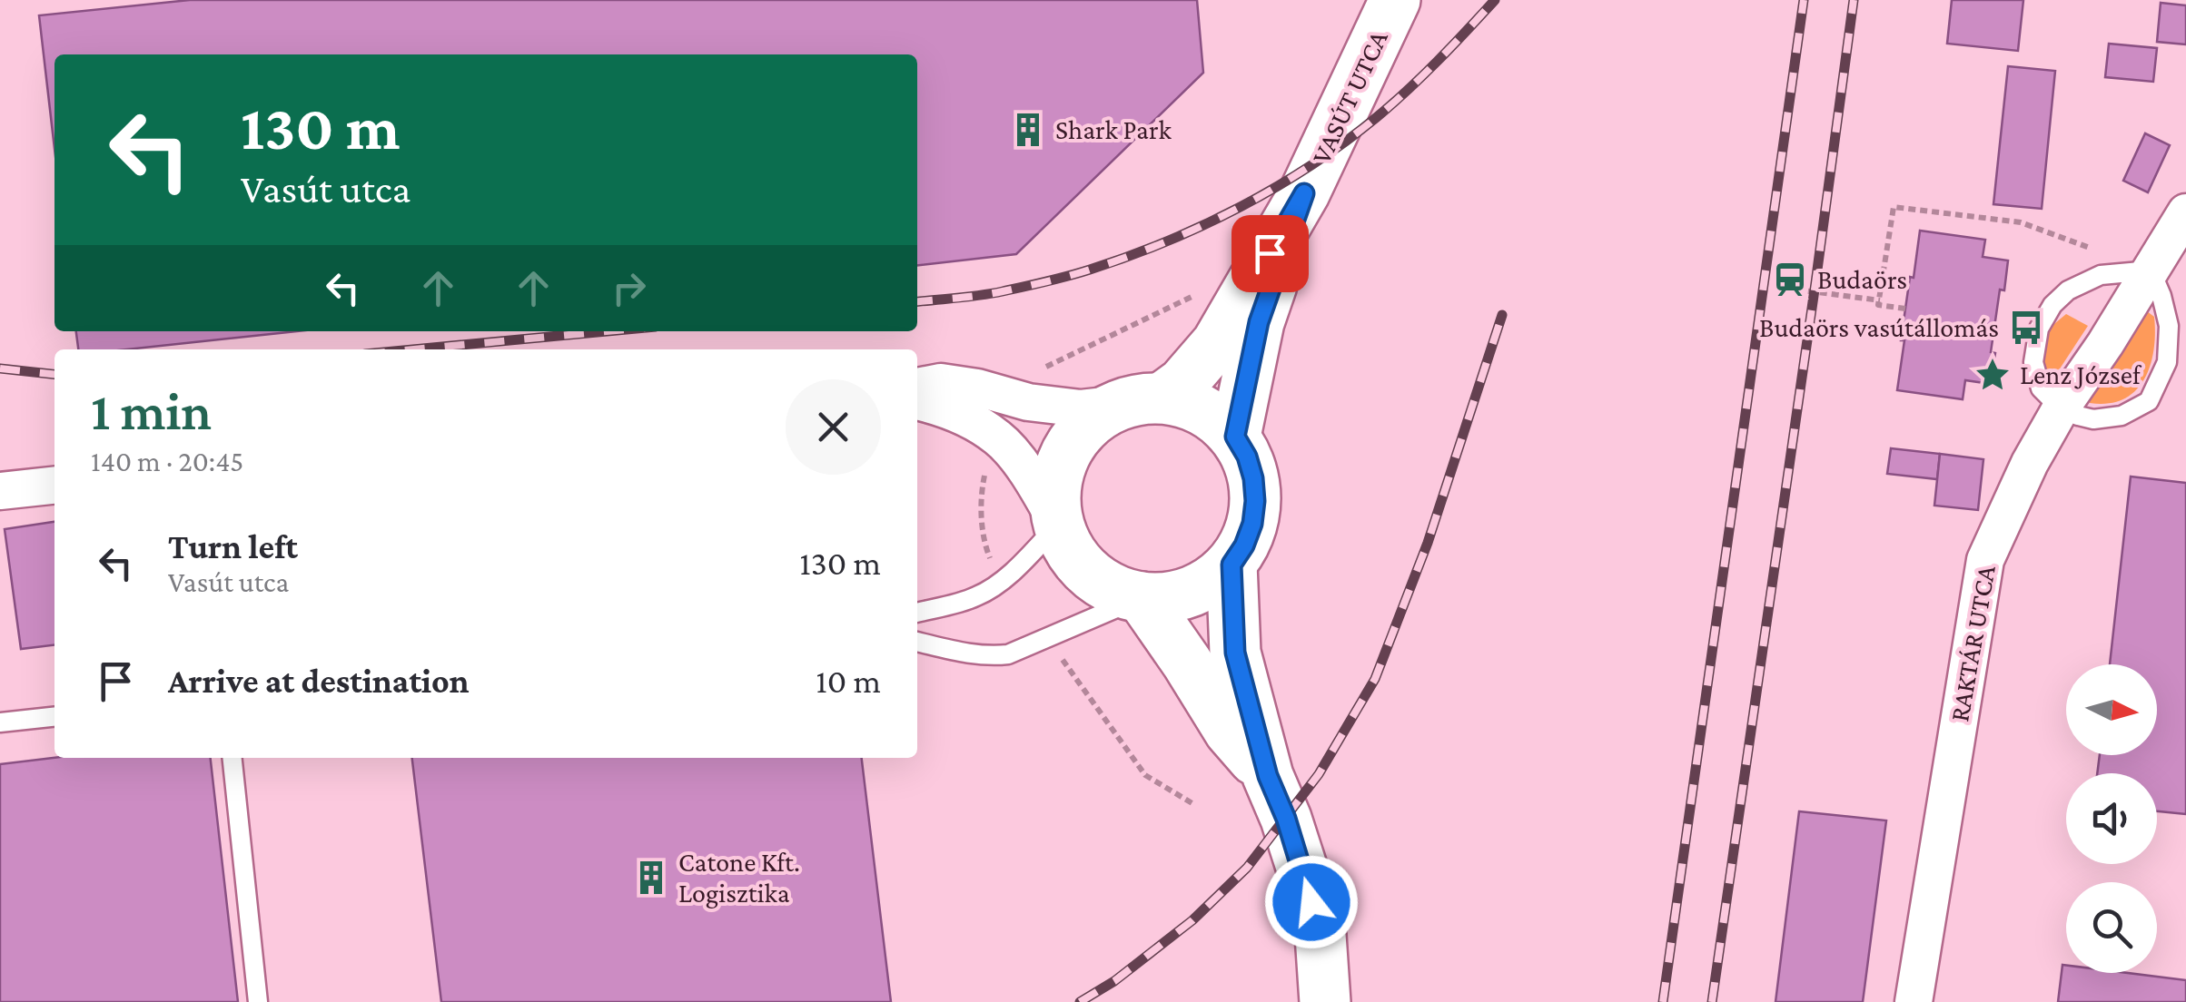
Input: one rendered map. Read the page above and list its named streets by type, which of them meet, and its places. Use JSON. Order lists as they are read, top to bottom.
{
  "streets": {
    "street": ["VASÚT UTCA", "RAKTÁR UTCA"]
  },
  "places": {
    "building": ["Shark Park", "Catone Kft. Logisztika"],
    "station": ["Budaörs"],
    "bus stop": ["Budaörs vasútállomás"],
    "place": ["Lenz József"]
  },
  "north": "right",
  "page": {
    "turn": ["130 m", "Vasút utca"],
    "heading": ["1 min", "140 m · 20:45"],
    "list": [
      {
        "name": "Turn left",
        "note": "Vasút utca",
        "value": "130 m"
      },
      {
        "name": "Arrive at destination",
        "value": "10 m"
      }
    ]
  }
}
